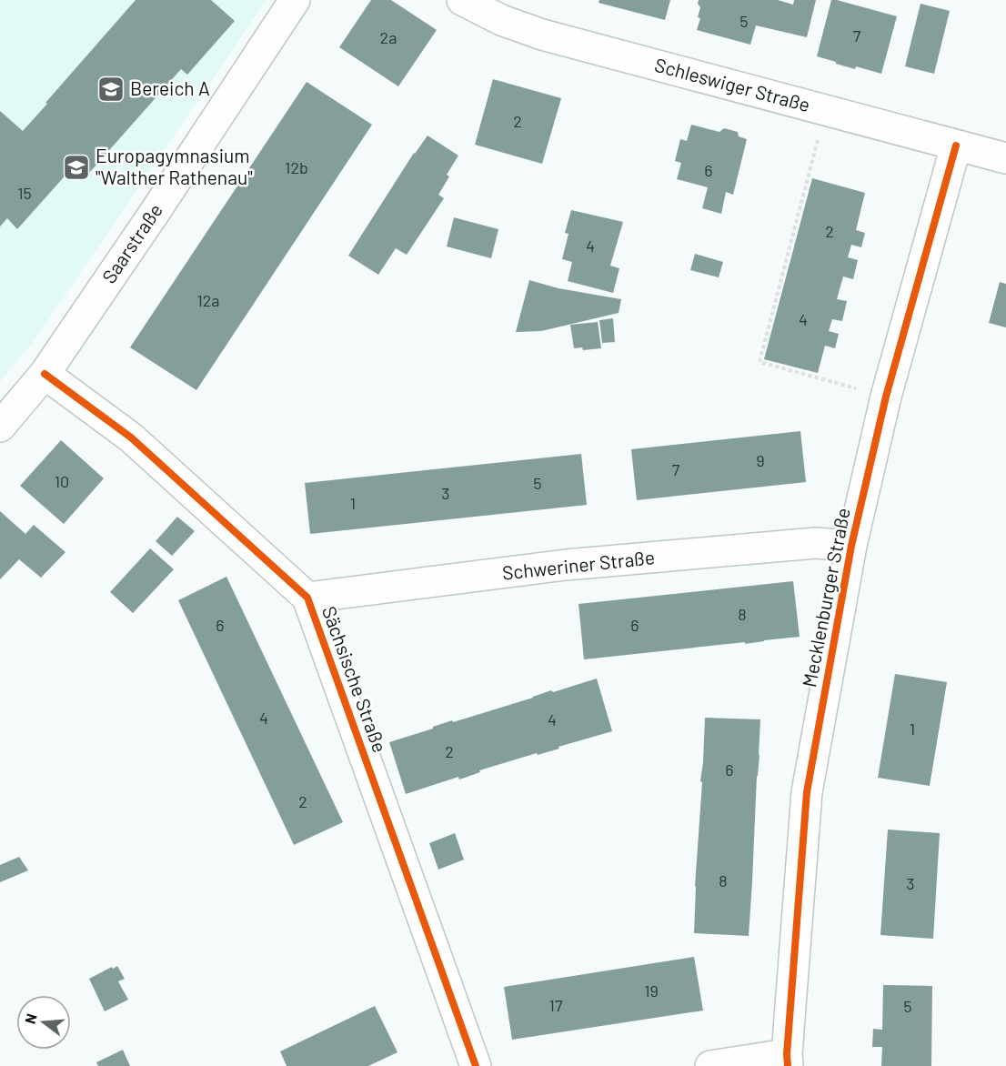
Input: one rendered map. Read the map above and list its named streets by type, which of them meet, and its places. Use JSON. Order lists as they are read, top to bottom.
{
  "streets": {
    "street": [
      "Schleswiger Straße",
      "Saarstraße",
      "Schweriner Straße",
      "Mecklenburger Straße",
      "Sächsische Straße"
    ]
  },
  "crossings": [
    ["Schleswiger Straße", "Mecklenburger Straße"],
    ["Saarstraße", "Sächsische Straße"],
    ["Schweriner Straße", "Mecklenburger Straße"],
    ["Schweriner Straße", "Sächsische Straße"]
  ],
  "places": {
    "school or university": ["Bereich A", "Europagymnasium \"Walther Rathenau\""]
  },
  "house_numbers": [
    "5",
    "7",
    "2a",
    "2",
    "12b",
    "6",
    "15",
    "2",
    "4",
    "12a",
    "4",
    "9",
    "7",
    "10",
    "5",
    "3",
    "1",
    "8",
    "6",
    "6",
    "4",
    "4",
    "1",
    "2",
    "6",
    "2",
    "8",
    "3",
    "19",
    "17",
    "5"
  ],
  "north": "left"
}
